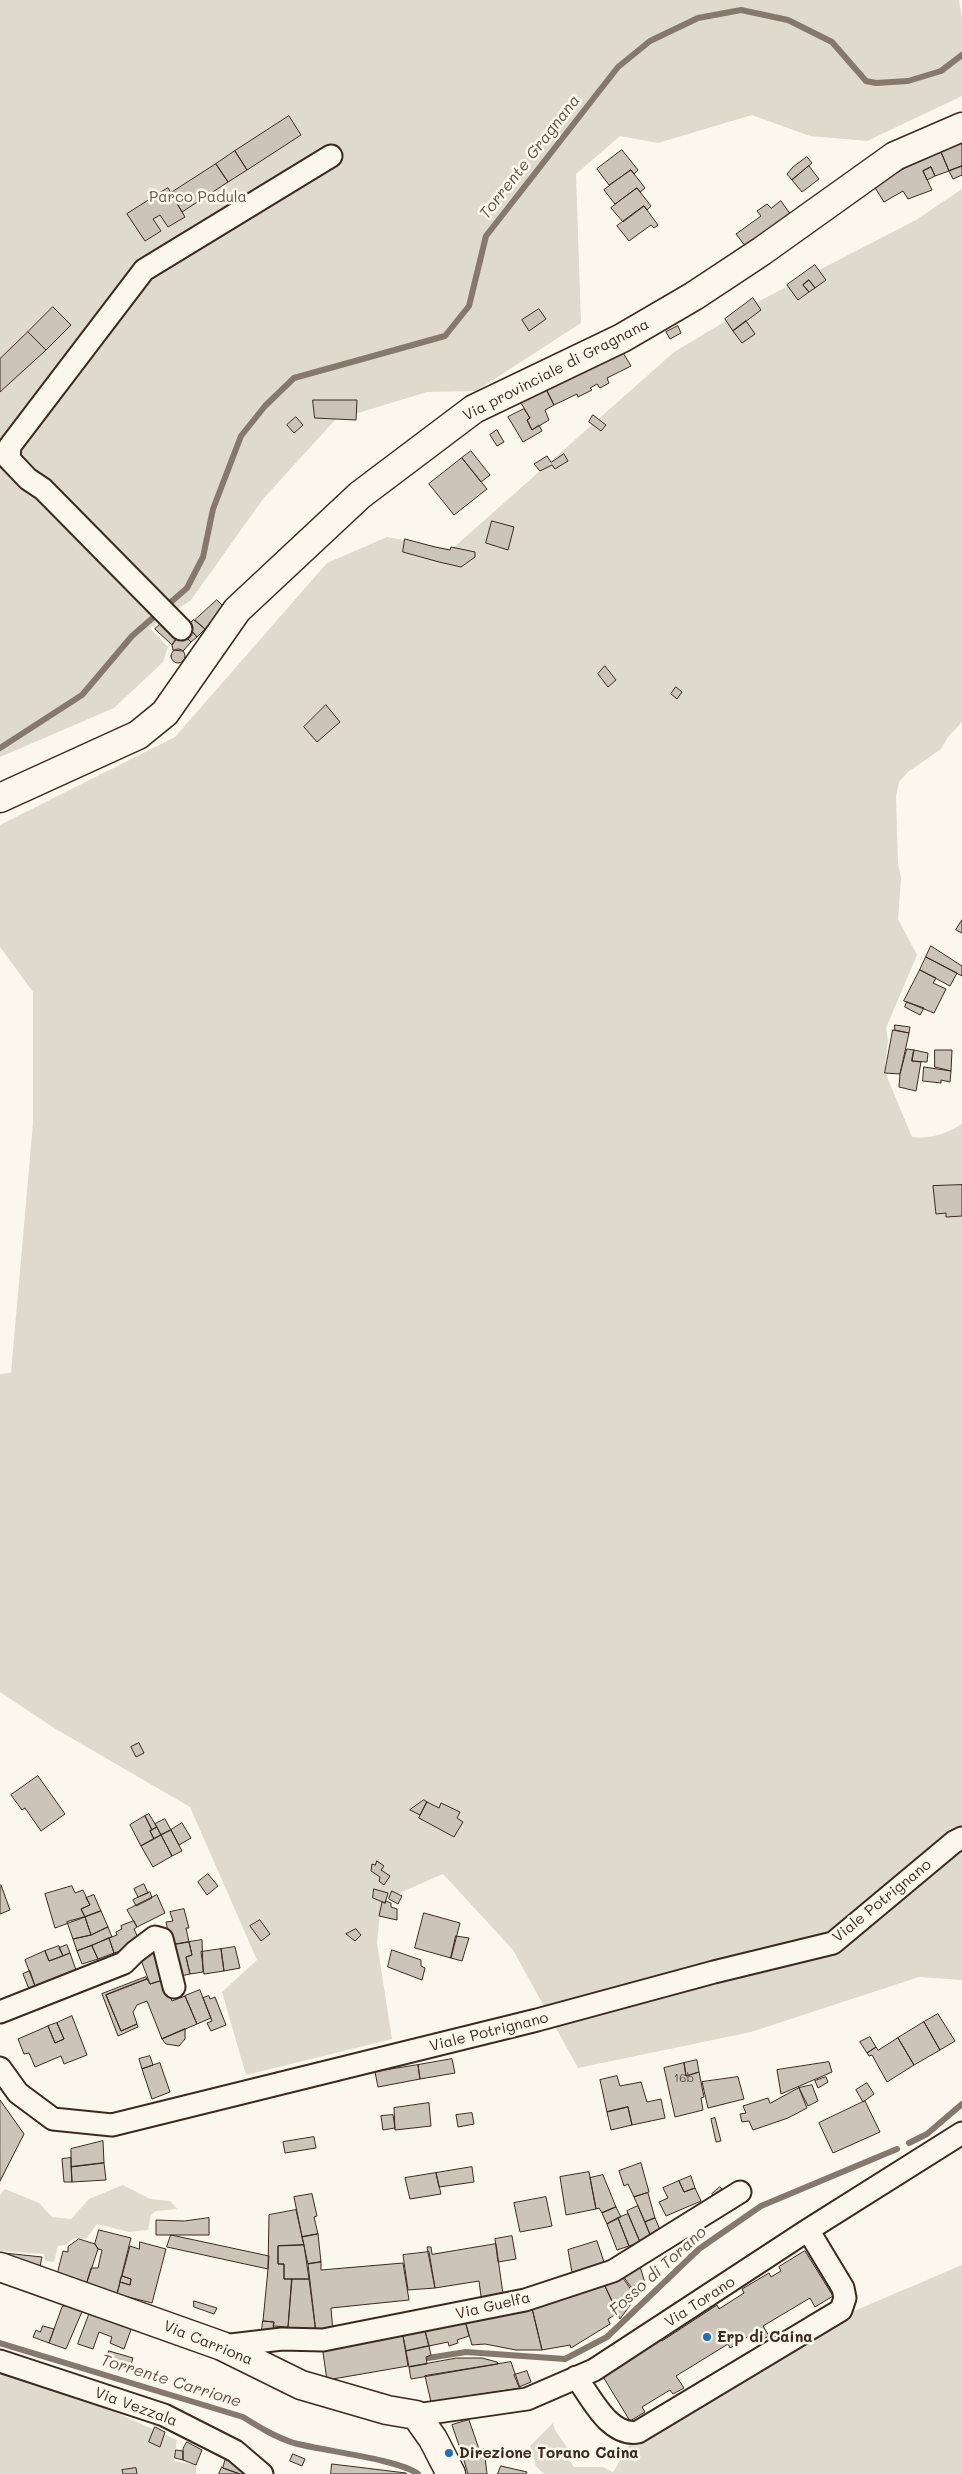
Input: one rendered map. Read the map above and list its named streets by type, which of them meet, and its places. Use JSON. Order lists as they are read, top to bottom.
{
  "streets": {
    "main road": ["Via provinciale di Gragnana", "Via Carriona"],
    "street": [
      "Viale Potrignano",
      "Via Torano",
      "Via Guelfa",
      "Via Vezzala"
    ]
  },
  "crossings": [
    ["Via Torano", "Via Carriona"],
    ["Via Guelfa", "Via Carriona"]
  ],
  "water": ["Torrente Gragnana", "Fosso di Torano", "Torrente Carrione"],
  "parks": ["Parco Padula"],
  "places": ["Erp di Caina", "Direzione Torano Caina"],
  "house_numbers": ["16b"]
}
